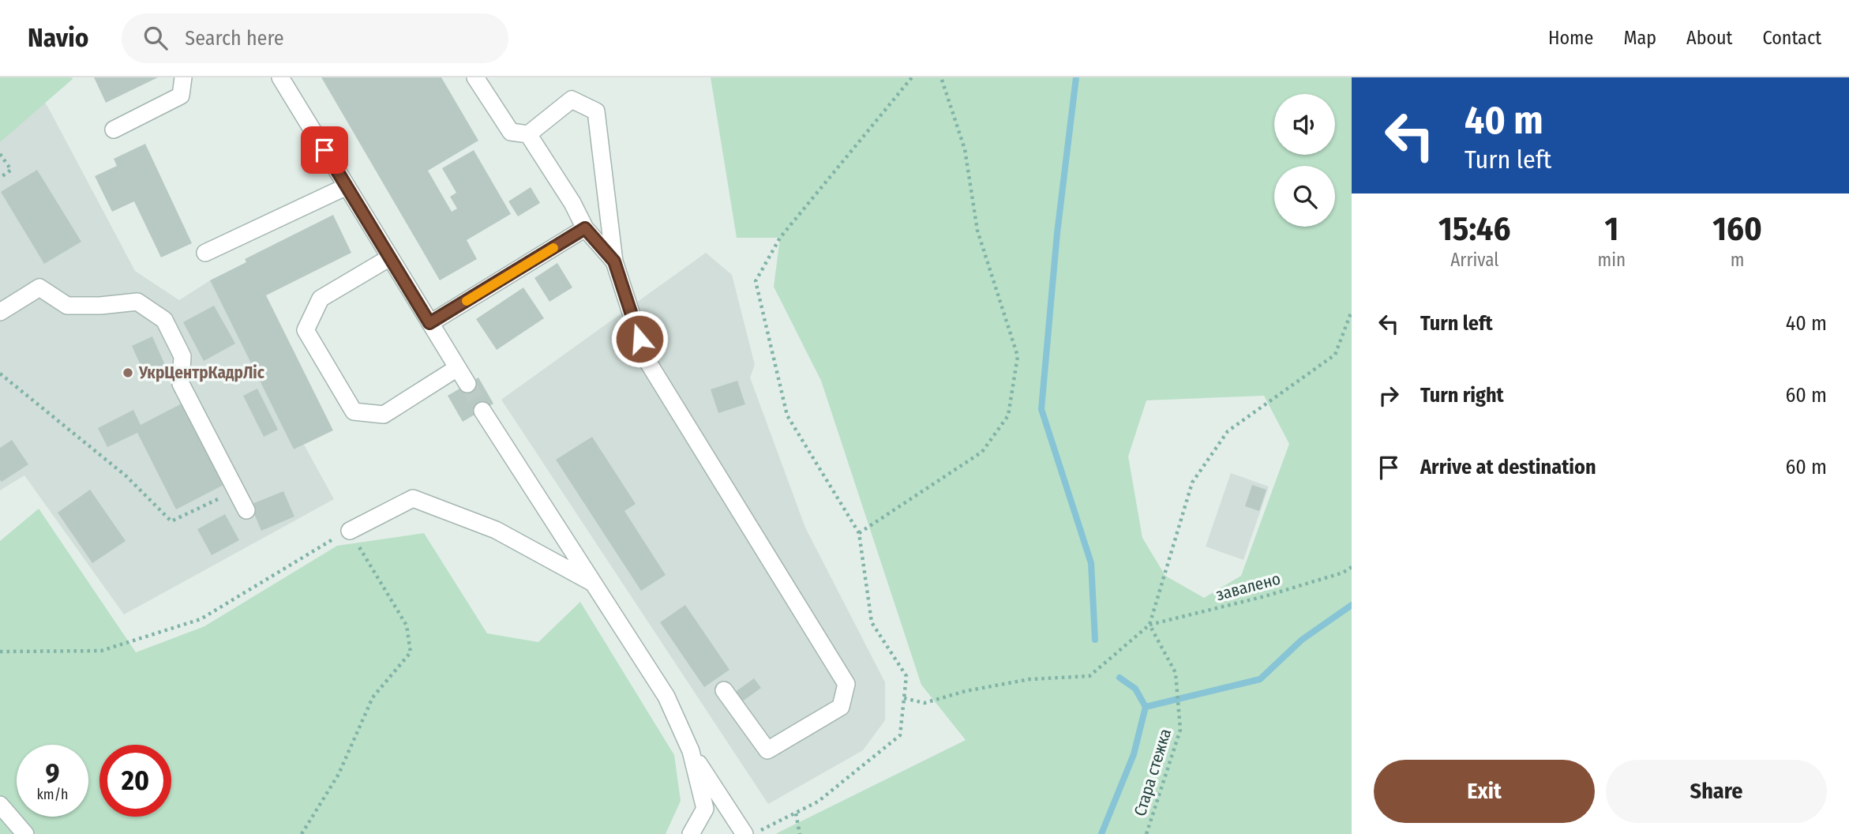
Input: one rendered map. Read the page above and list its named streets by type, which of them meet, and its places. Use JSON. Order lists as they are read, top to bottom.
{
  "streets": {
    "path": ["завалено", "Стара стежка"]
  },
  "crossings": [
    ["завалено", "Стара стежка"]
  ],
  "places": ["УкрЦентрКадрЛіс"],
  "page": {
    "header": "Navio",
    "search": "Search here",
    "nav": [
      "Home",
      "Map",
      "About",
      "Contact"
    ],
    "turn": ["40 m", "Turn left"],
    "eta": [
      "15:46",
      "Arrival",
      "1",
      "min",
      "160",
      "m"
    ],
    "list": [
      {
        "name": "Turn left",
        "value": "40 m"
      },
      {
        "name": "Turn right",
        "value": "60 m"
      },
      {
        "name": "Arrive at destination",
        "value": "60 m"
      }
    ],
    "speed": "9 km/h",
    "limit": "20",
    "buttons": ["Exit", "Share"]
  }
}
